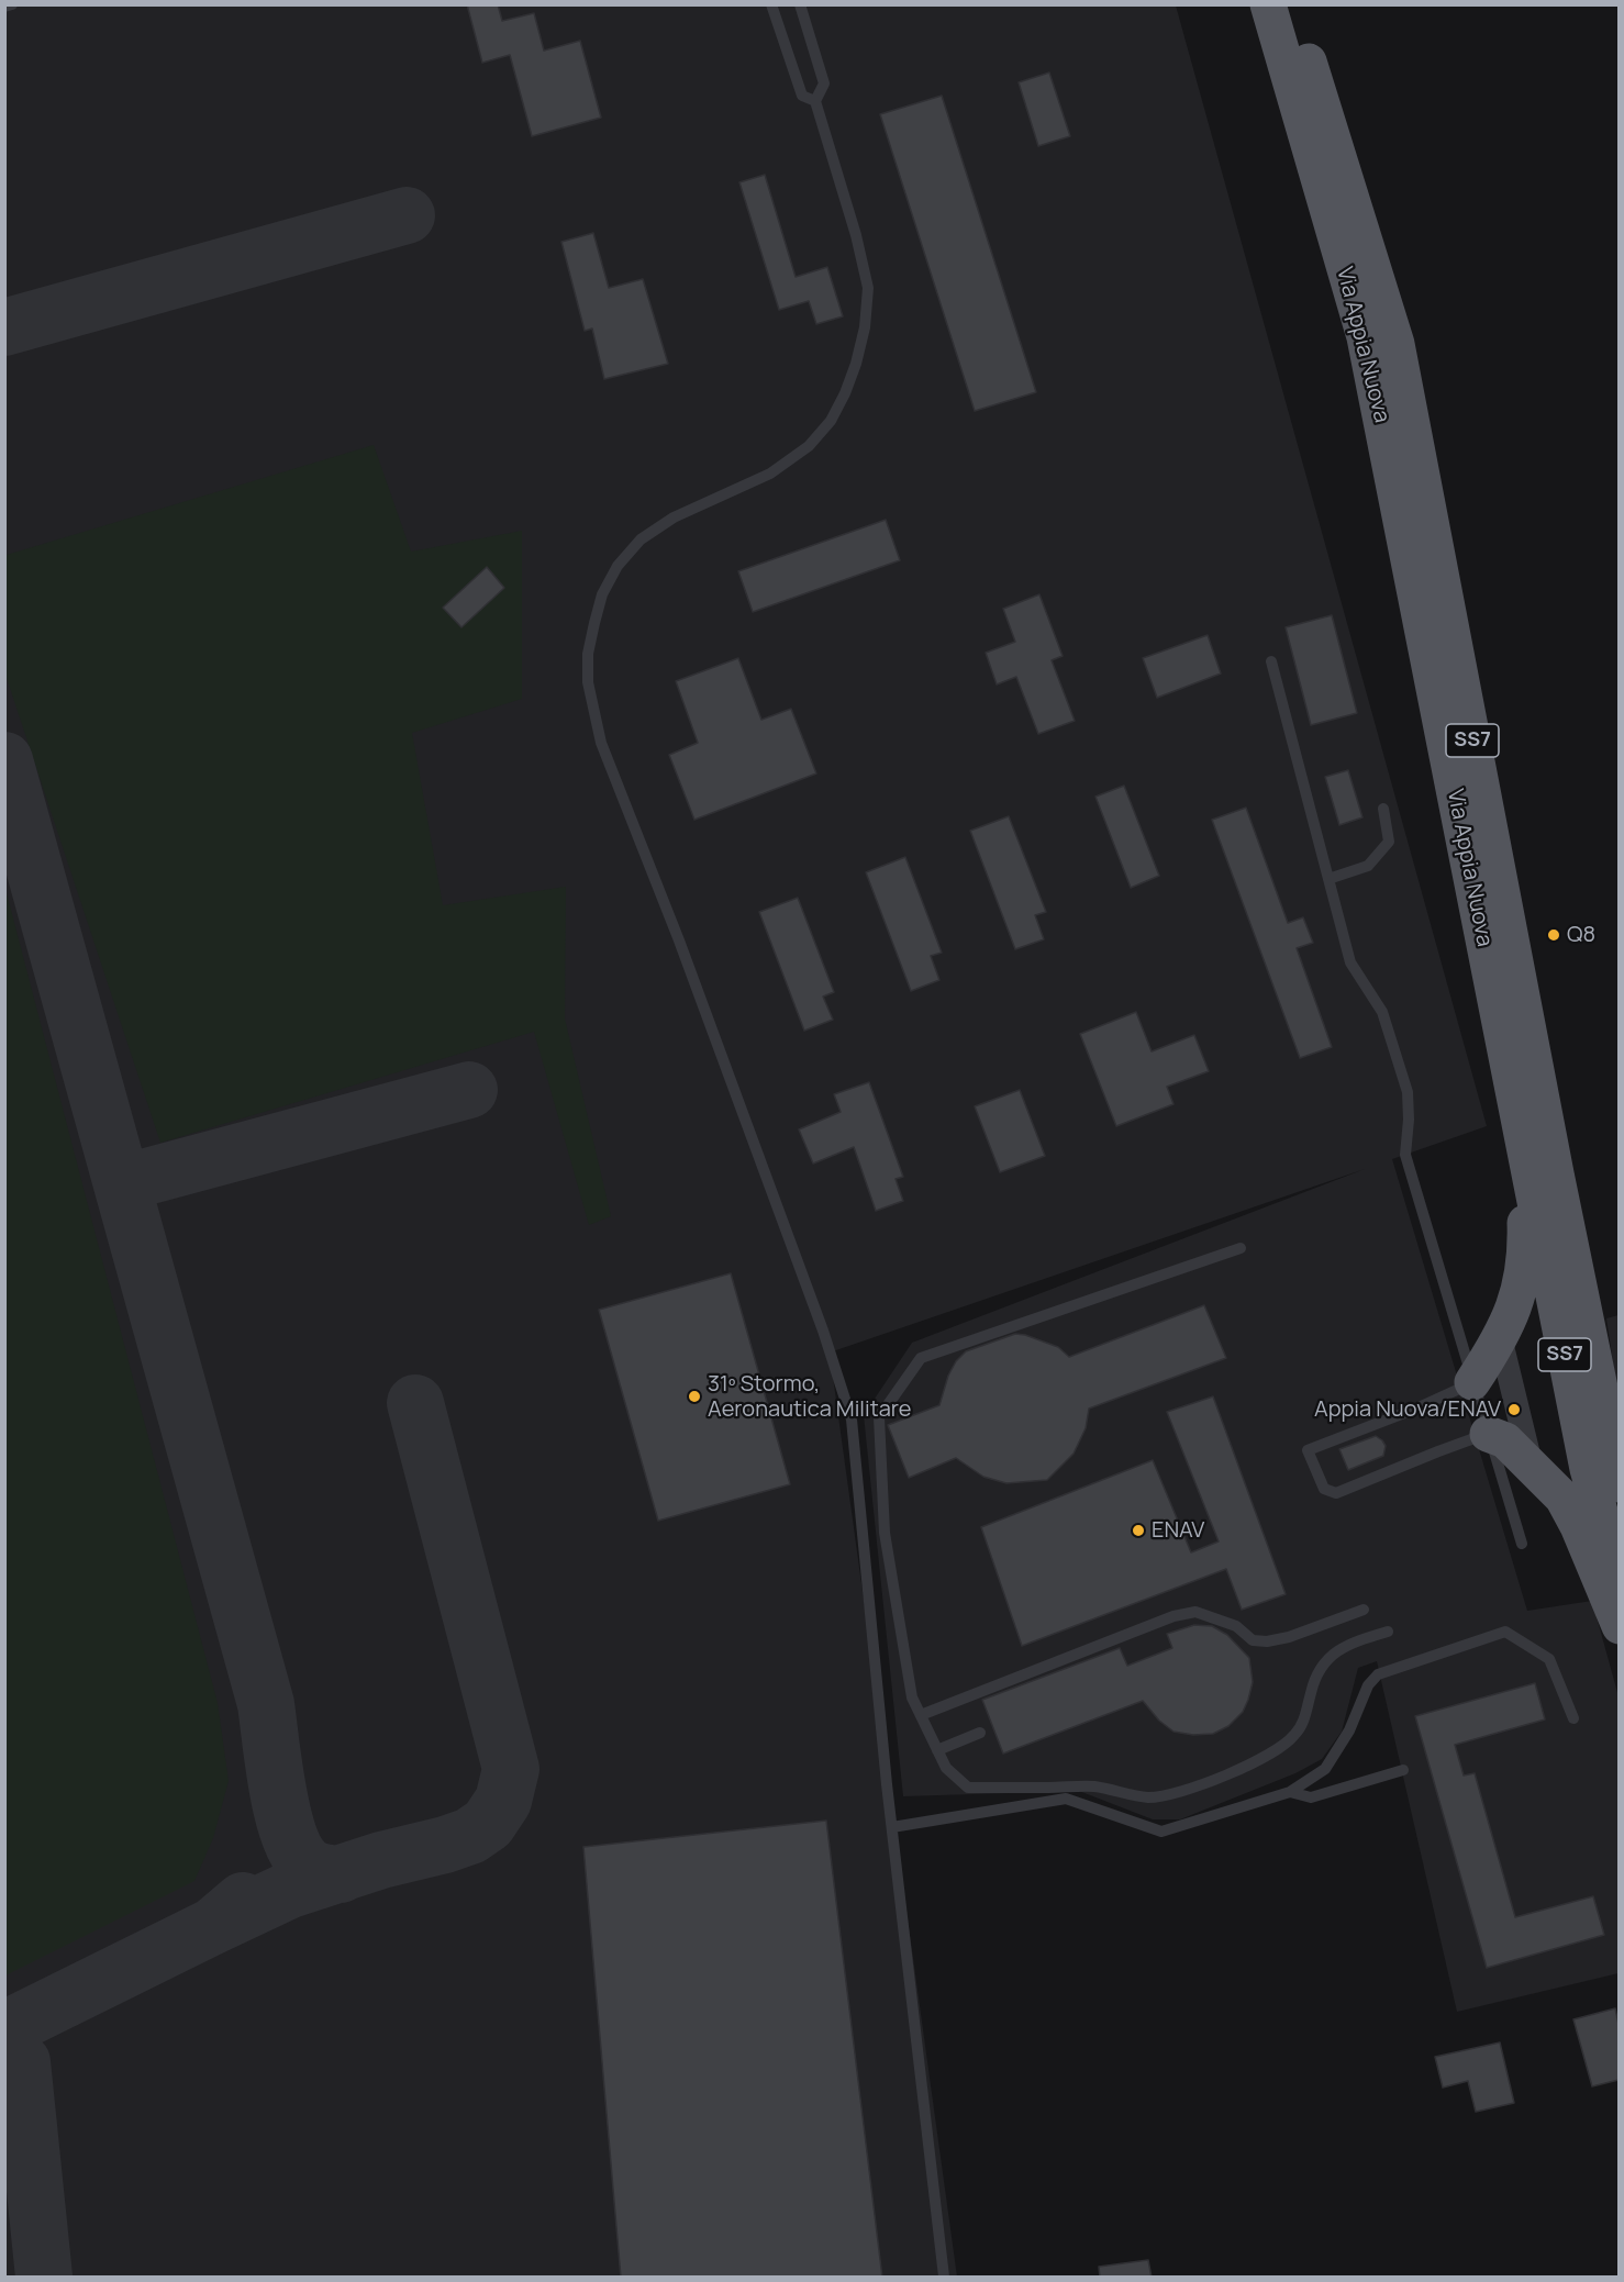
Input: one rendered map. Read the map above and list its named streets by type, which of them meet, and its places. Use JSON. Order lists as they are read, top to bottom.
{
  "streets": {
    "main road": ["Via Appia Nuova", "SS7"]
  },
  "places": [
    "Q8",
    "31º Stormo, Aeronautica Militare",
    "Appia Nuova/ENAV",
    "ENAV"
  ]
}
